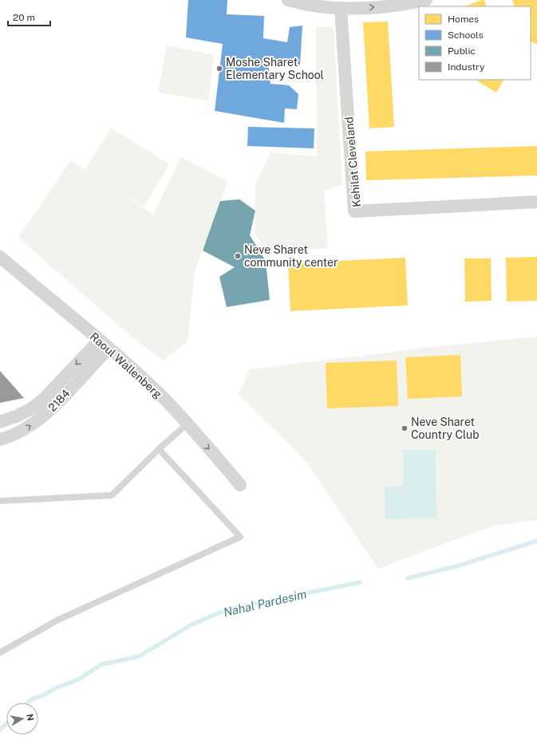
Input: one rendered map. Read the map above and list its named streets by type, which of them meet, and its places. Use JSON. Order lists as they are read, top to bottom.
{
  "streets": {
    "street": ["Kehilat Cleveland", "Raoul Wallenberg", "2184"]
  },
  "crossings": [
    ["Raoul Wallenberg", "2184"]
  ],
  "water": ["Nahal Pardesim"],
  "places": ["Moshe Sharet Elementary School", "Neve Sharet community center", "Neve Sharet Country Club"],
  "legend": [
    "Homes",
    "Schools",
    "Public",
    "Industry"
  ],
  "scale_bar": "20 m",
  "north": "right"
}
